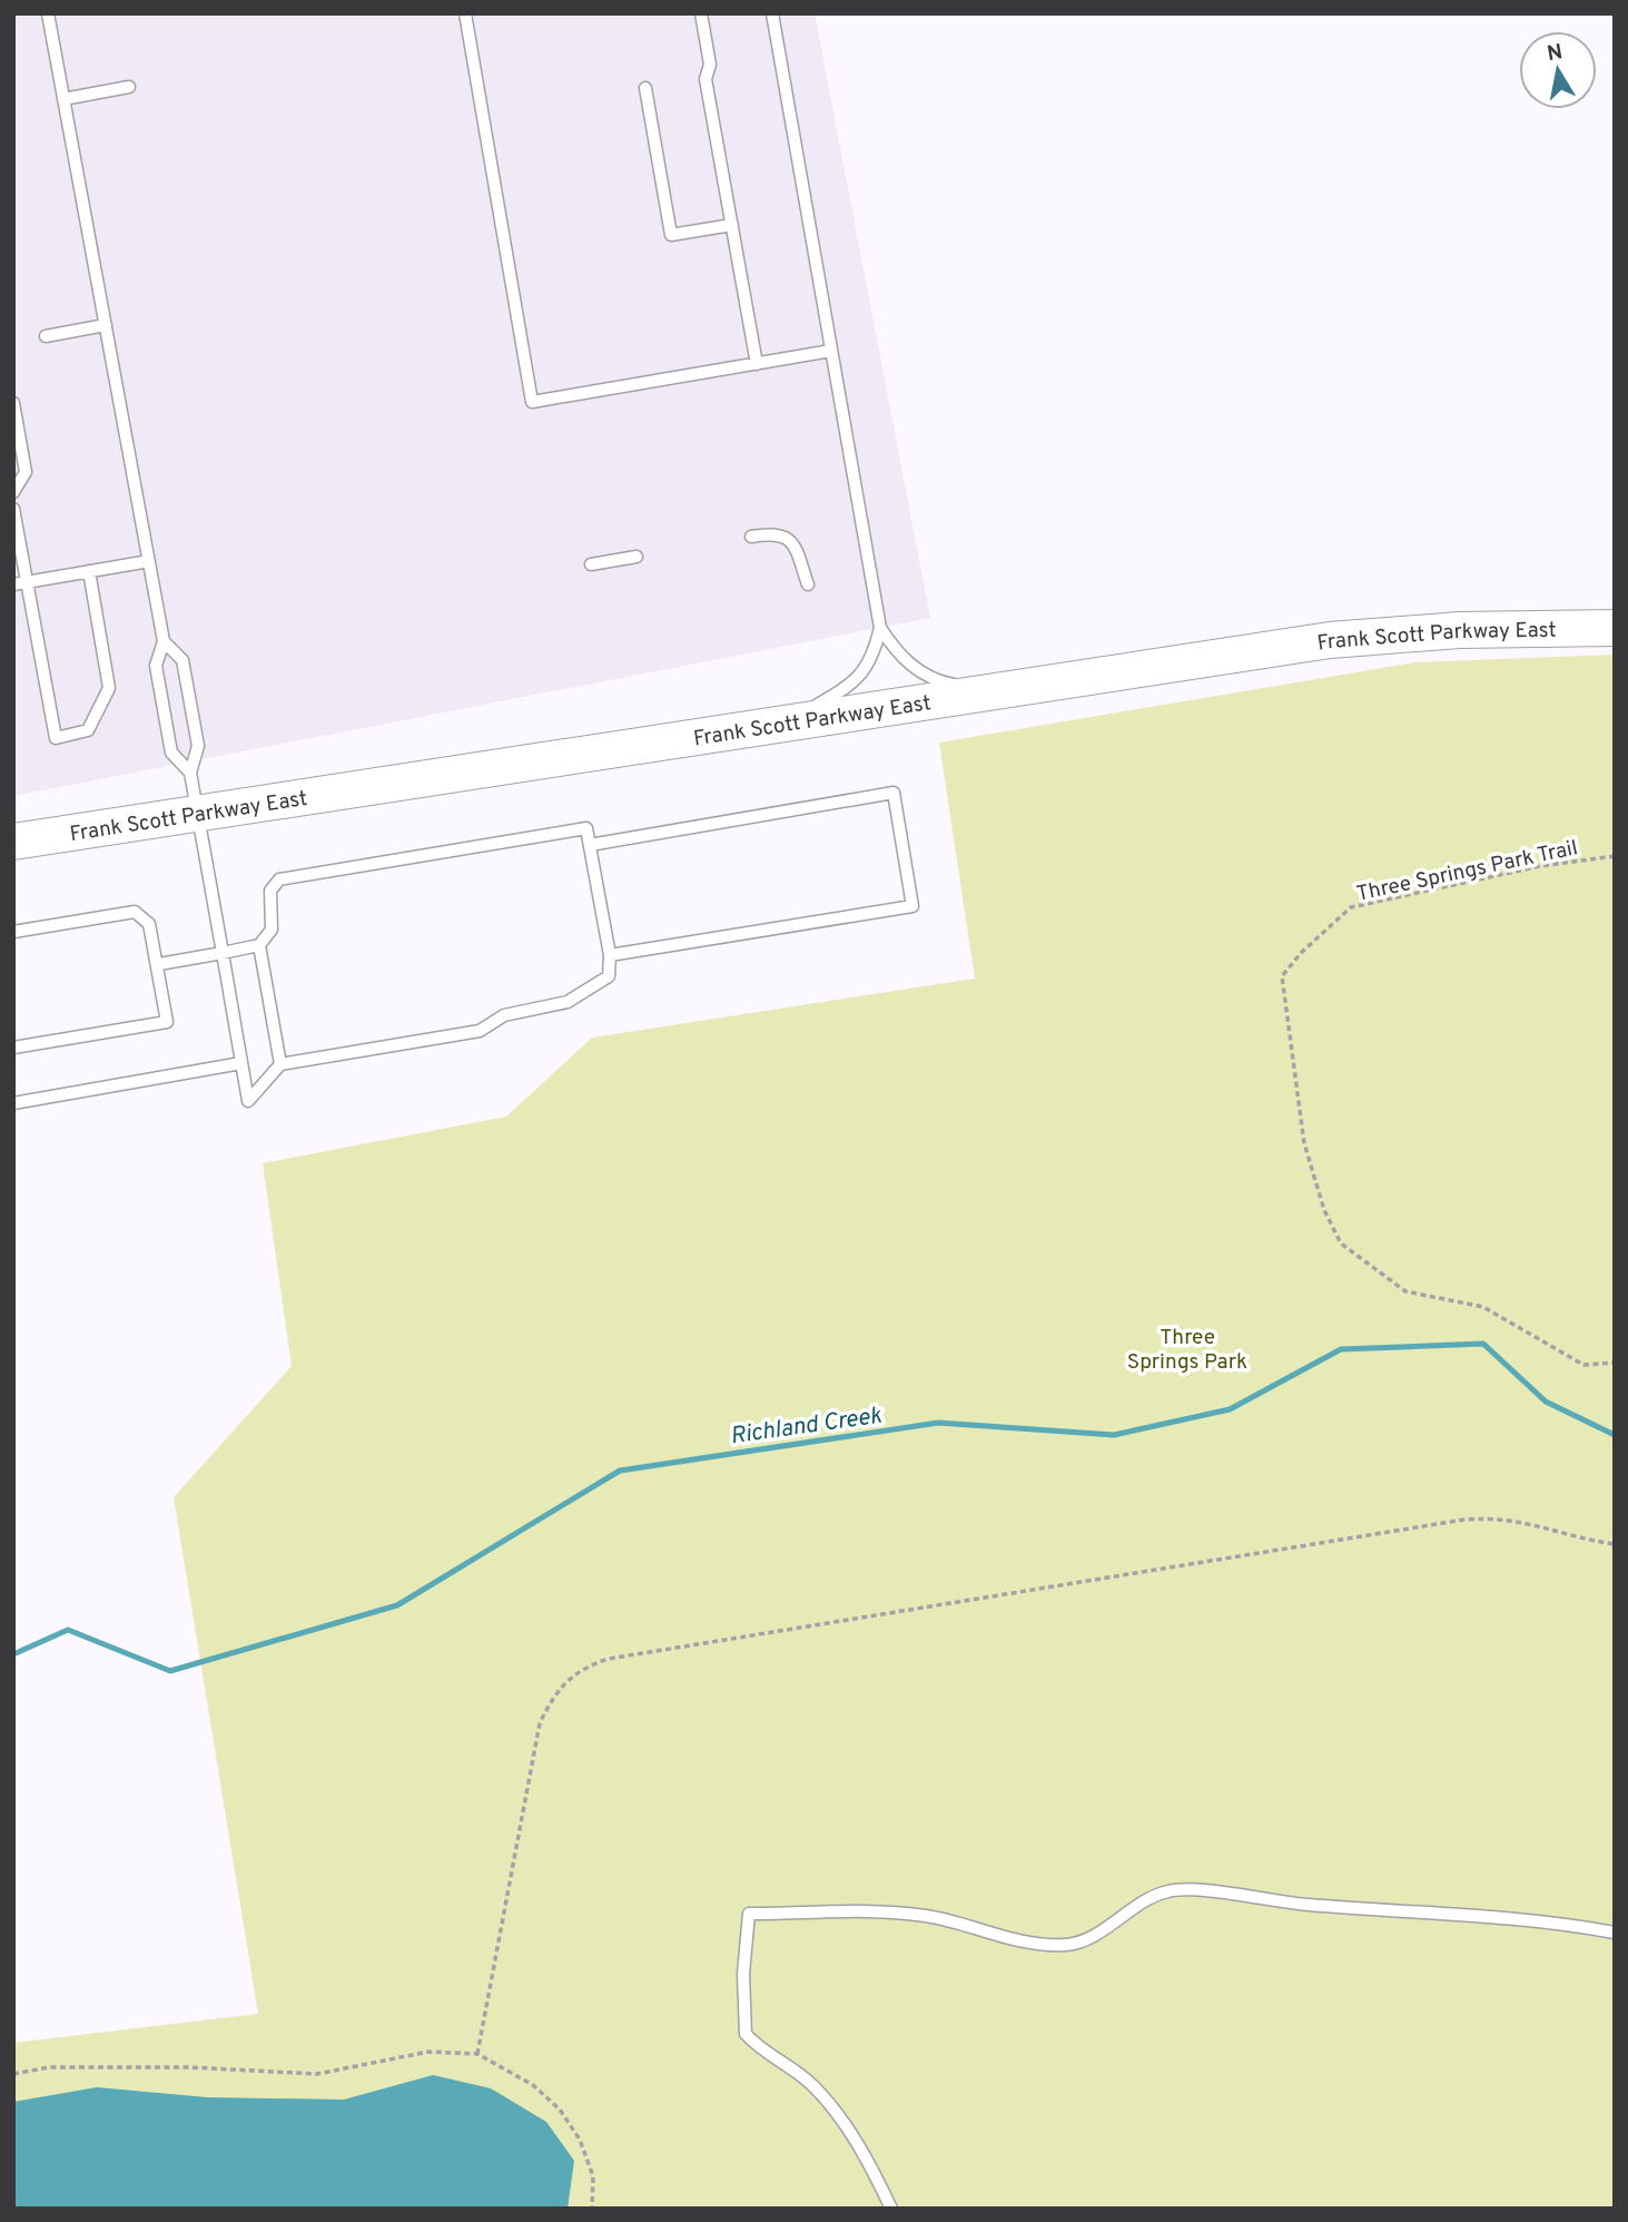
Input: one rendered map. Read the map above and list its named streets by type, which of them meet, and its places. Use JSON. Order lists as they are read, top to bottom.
{
  "streets": {
    "main road": ["Frank Scott Parkway East"],
    "path": ["Three Springs Park Trail"]
  },
  "water": ["Richland Creek"],
  "parks": ["Three Springs Park"],
  "north": "top"
}
